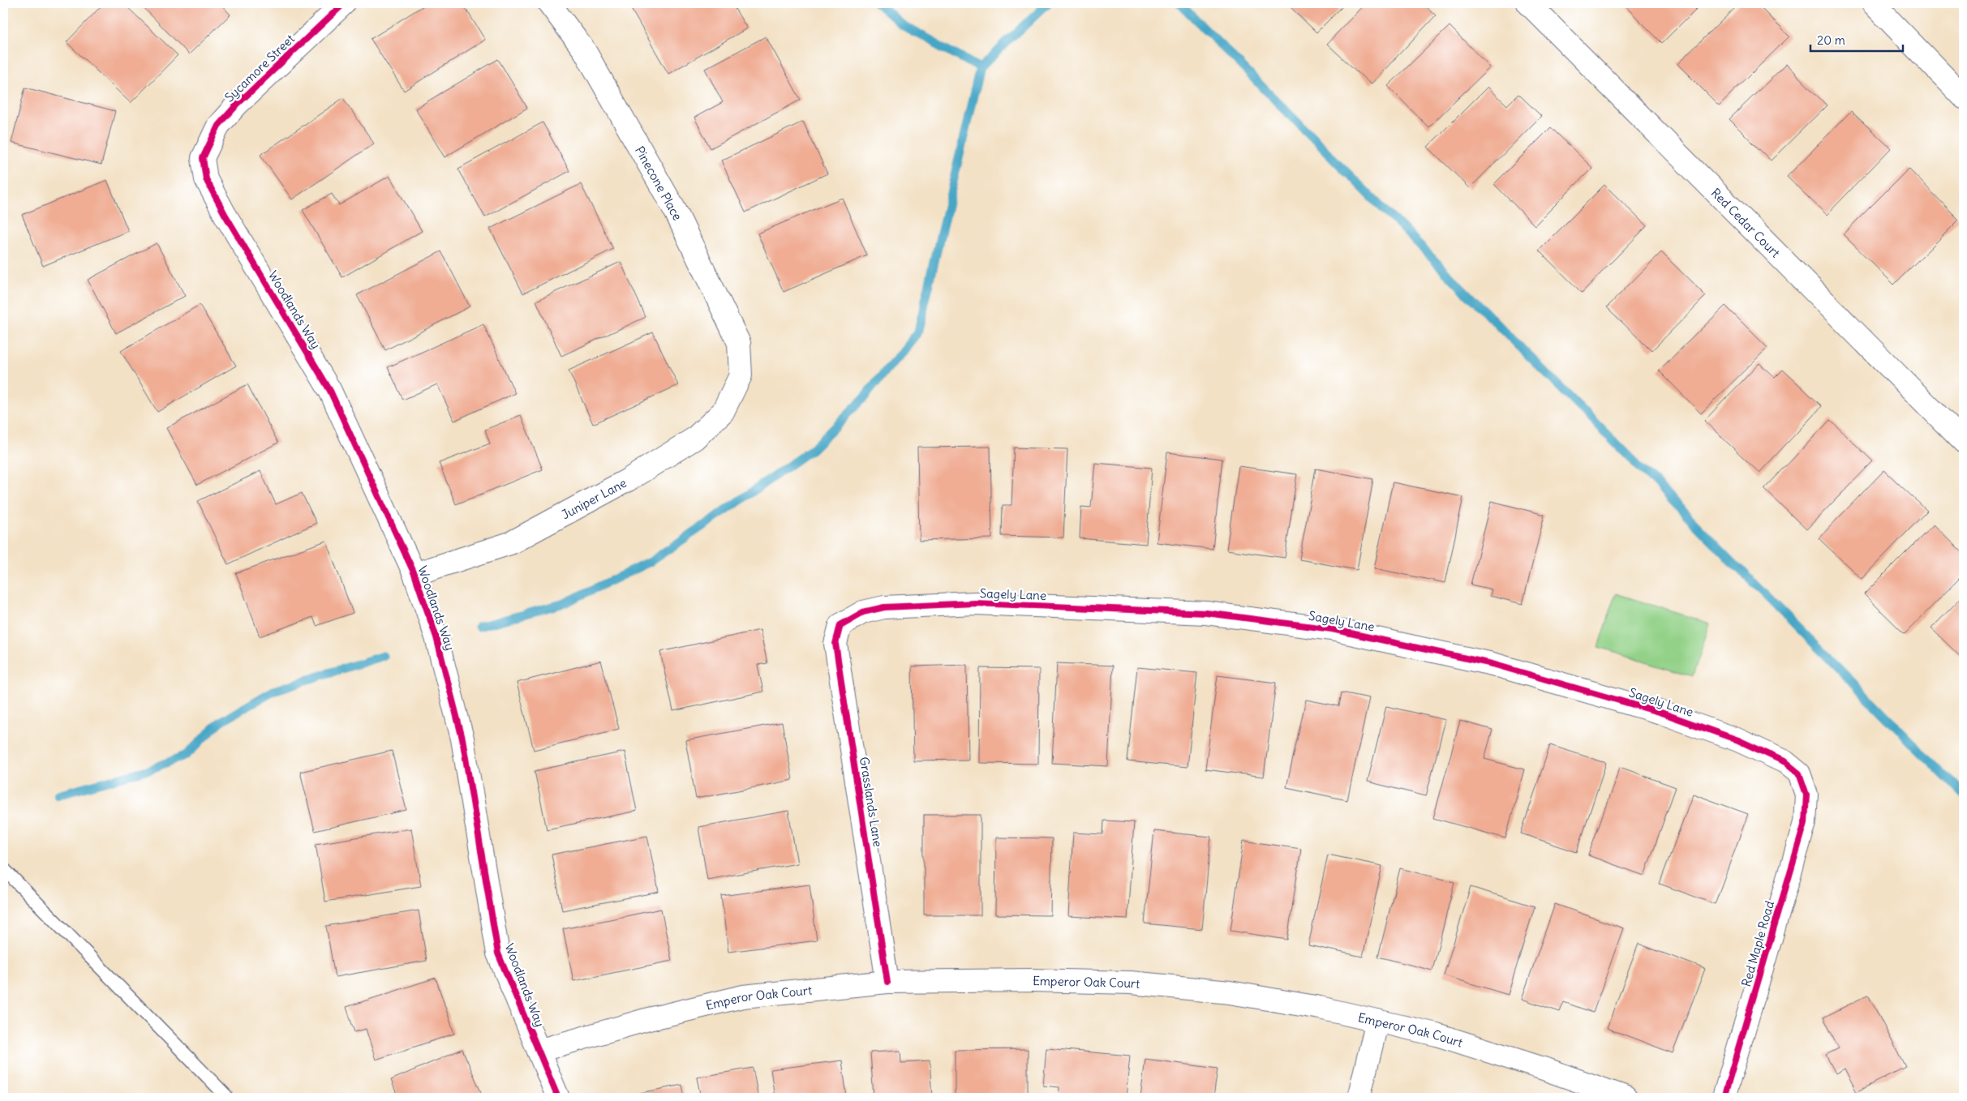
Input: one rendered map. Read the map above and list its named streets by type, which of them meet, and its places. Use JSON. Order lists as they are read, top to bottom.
{
  "streets": {
    "street": [
      "Sycamore Street",
      "Pinecone Place",
      "Red Cedar Court",
      "Woodlands Way",
      "Juniper Lane",
      "Sagely Lane",
      "Grasslands Lane",
      "Red Maple Road",
      "Emperor Oak Court"
    ]
  },
  "crossings": [
    ["Sycamore Street", "Woodlands Way"],
    ["Pinecone Place", "Juniper Lane"],
    ["Woodlands Way", "Juniper Lane"],
    ["Woodlands Way", "Emperor Oak Court"],
    ["Sagely Lane", "Grasslands Lane"],
    ["Sagely Lane", "Red Maple Road"],
    ["Grasslands Lane", "Emperor Oak Court"]
  ],
  "scale_bar": "20 m"
}
